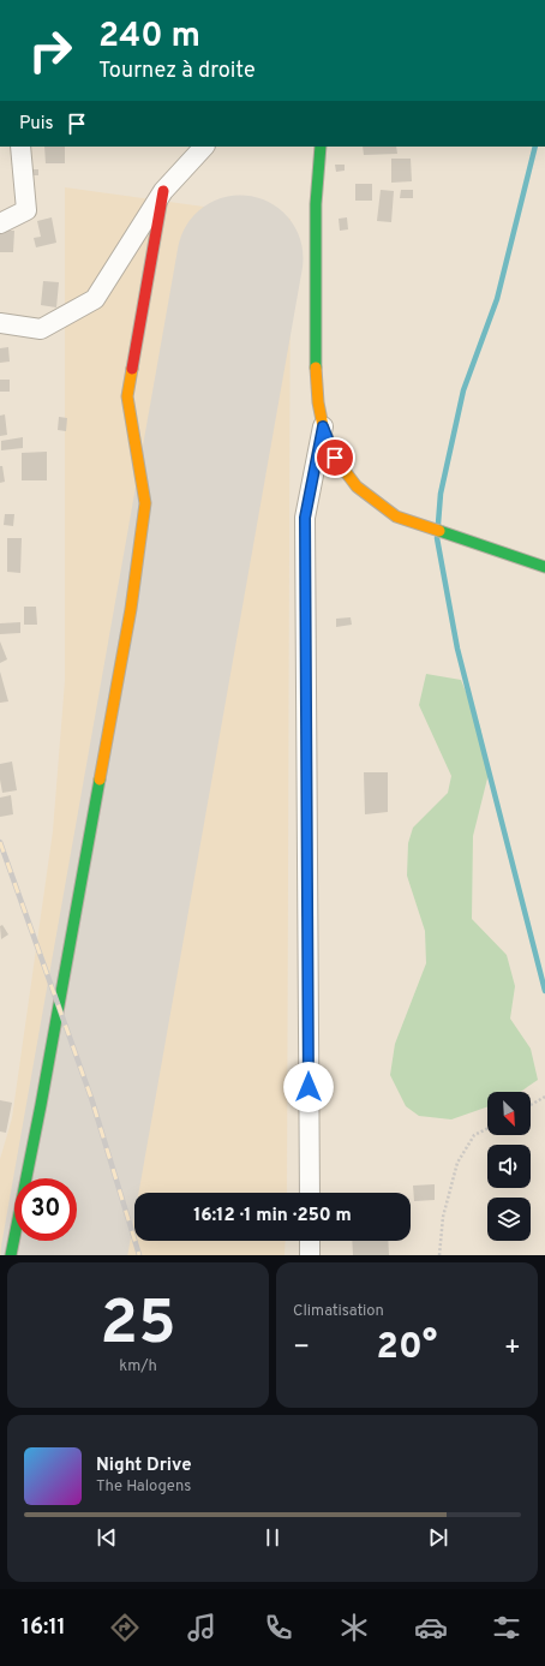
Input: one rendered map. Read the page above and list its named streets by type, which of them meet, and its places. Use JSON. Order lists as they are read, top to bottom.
{
  "north": "bottom right",
  "page": {
    "turn": ["240 m", "Tournez à droite"],
    "then": "Puis",
    "limit": "30",
    "trip": "16:12 · 1 min · 250 m",
    "tile": [
      ["25", "km/h"],
      "Climatisation"
    ],
    "heat": ["−", "20°", "+"],
    "song": ["Night Drive", "The Halogens"],
    "tabs": "16:11"
  }
}
